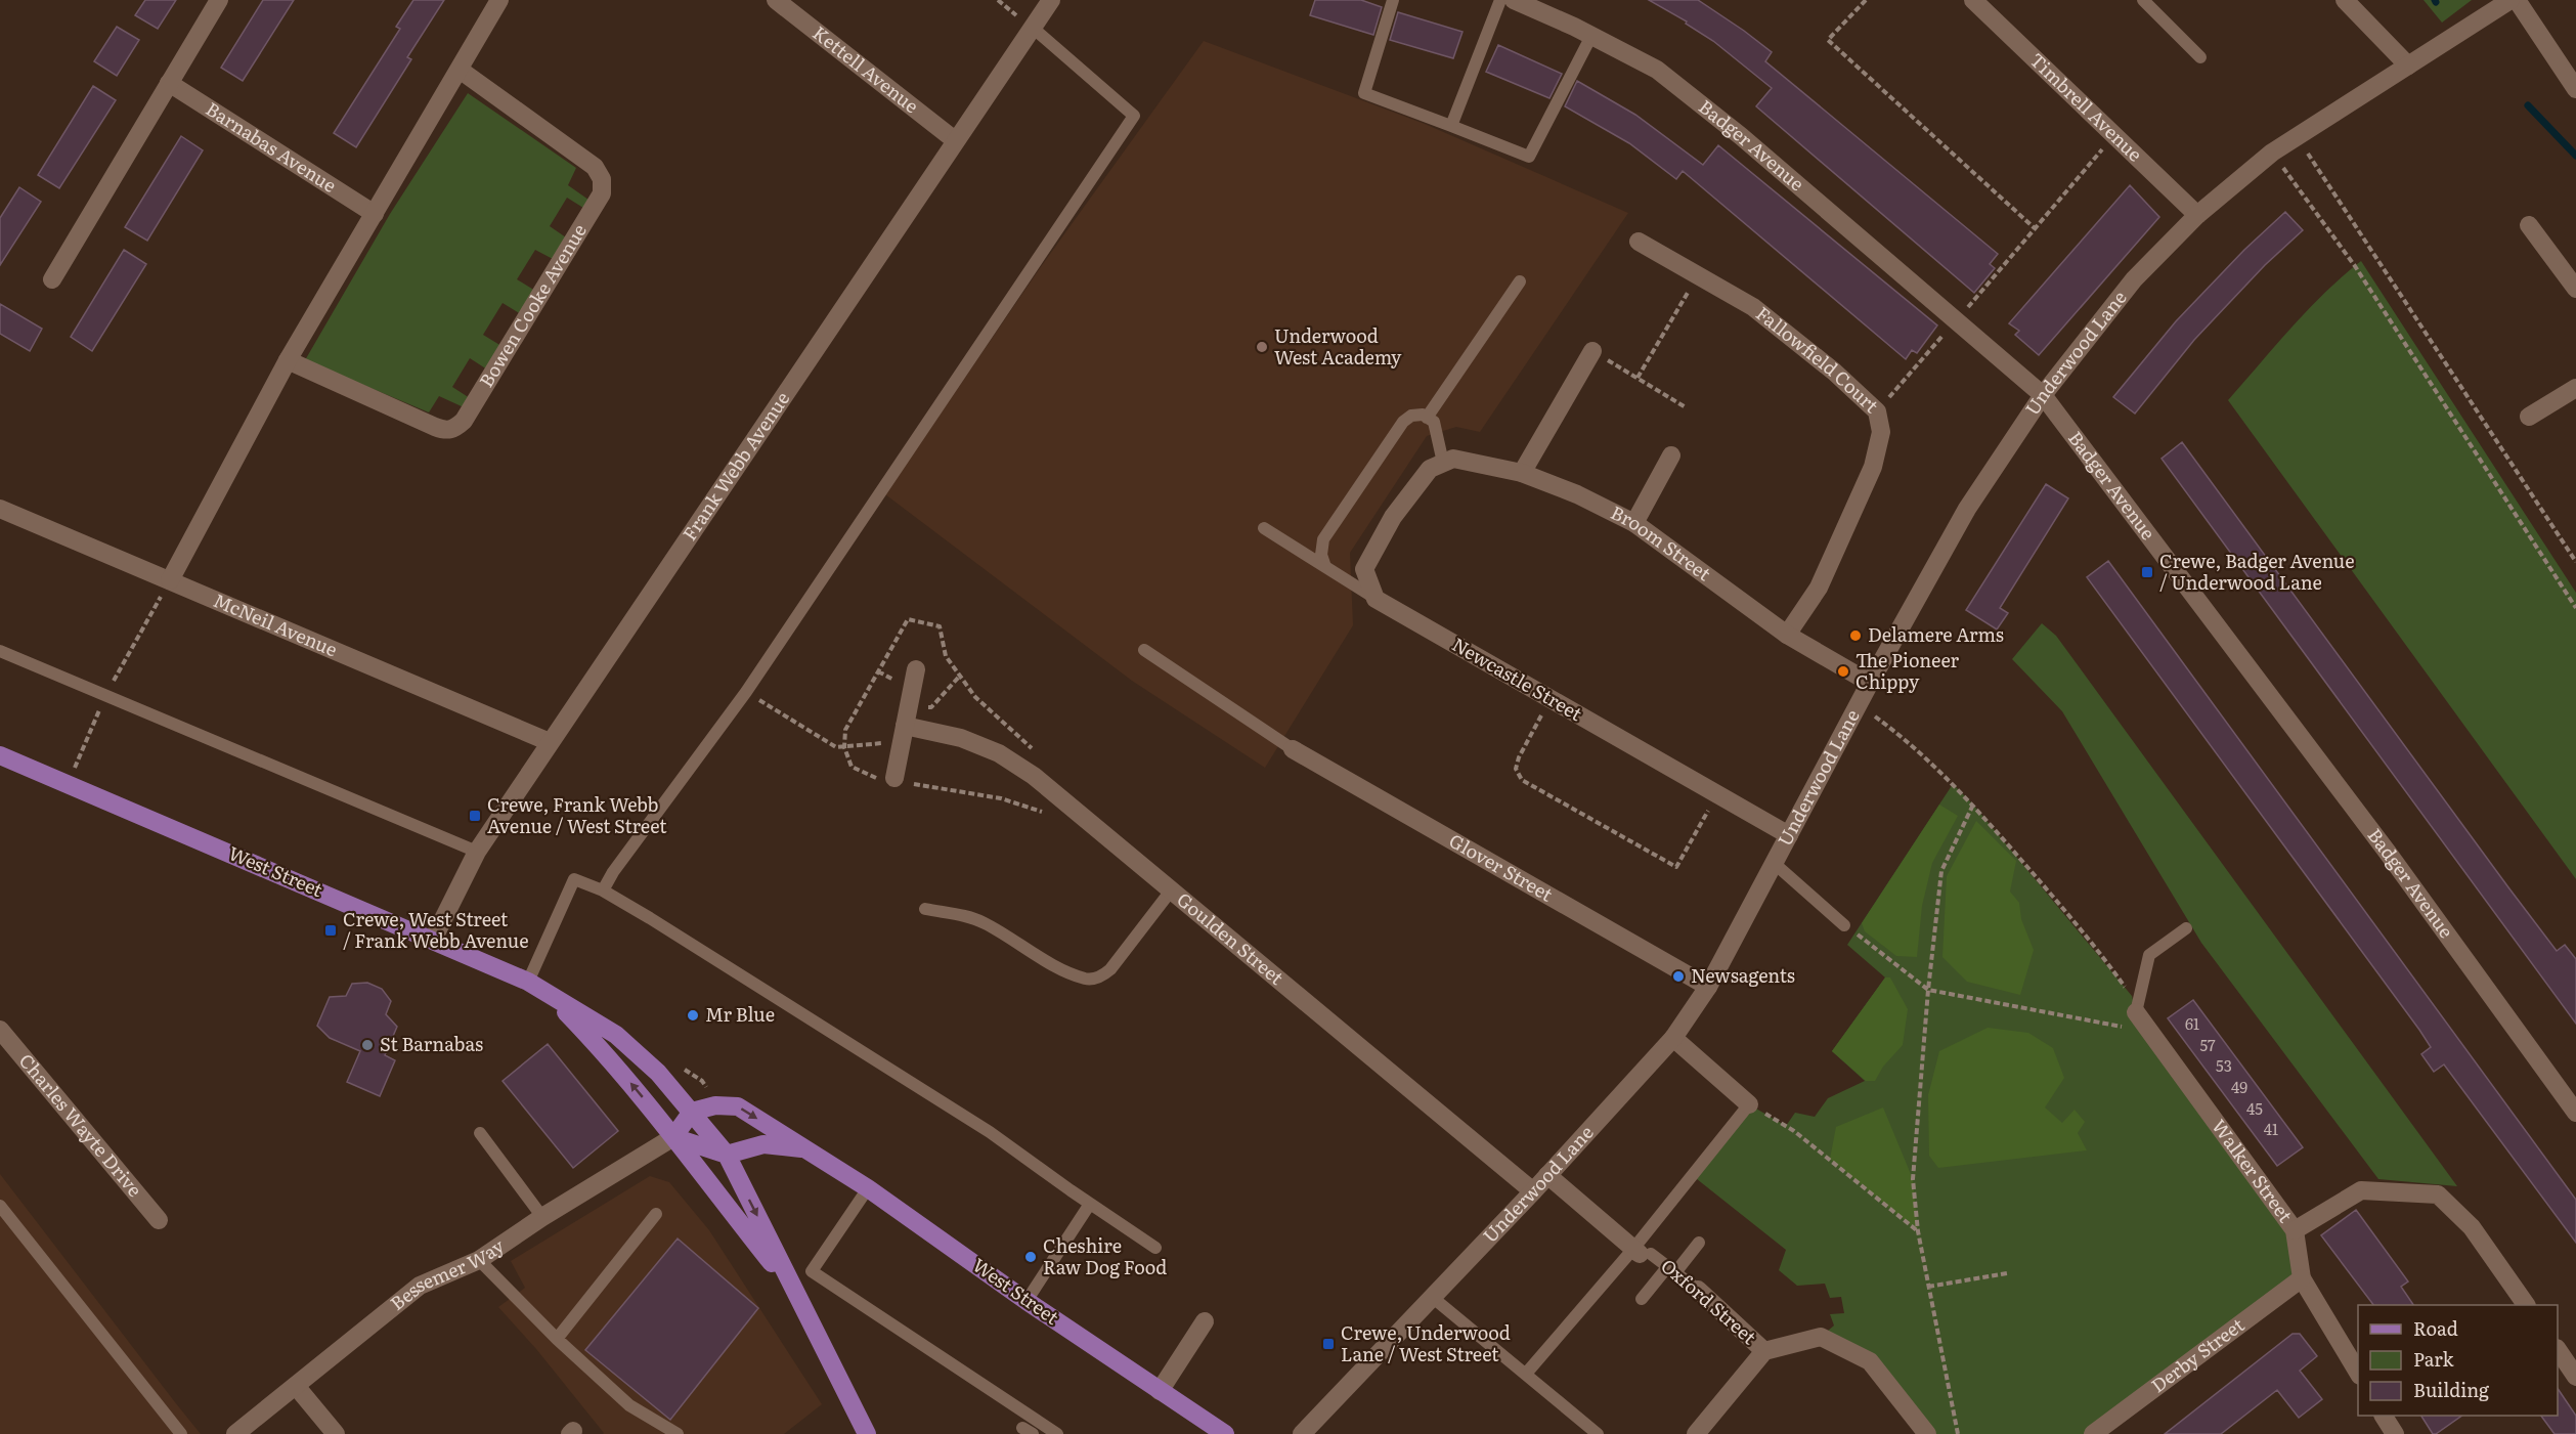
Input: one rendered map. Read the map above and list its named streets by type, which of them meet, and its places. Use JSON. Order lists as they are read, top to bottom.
{
  "streets": {
    "main road": ["West Street"],
    "street": [
      "Kettell Avenue",
      "Timbrell Avenue",
      "Badger Avenue",
      "Barnabas Avenue",
      "Bowen Cooke Avenue",
      "Underwood Lane",
      "Fallowfield Court",
      "Frank Webb Avenue",
      "Broom Street",
      "McNeil Avenue",
      "Newcastle Street",
      "Glover Street",
      "Goulden Street",
      "Charles Wayte Drive",
      "Walker Street",
      "Bessemer Way",
      "Oxford Street",
      "Derby Street"
    ]
  },
  "crossings": [
    ["Kettell Avenue", "Frank Webb Avenue"],
    ["Timbrell Avenue", "Underwood Lane"],
    ["Badger Avenue", "Underwood Lane"],
    ["Underwood Lane", "Broom Street"],
    ["Underwood Lane", "Newcastle Street"],
    ["Underwood Lane", "Glover Street"],
    ["Underwood Lane", "Goulden Street"],
    ["Fallowfield Court", "Broom Street"],
    ["Frank Webb Avenue", "McNeil Avenue"],
    ["Frank Webb Avenue", "West Street"],
    ["West Street", "Bessemer Way"],
    ["Walker Street", "Derby Street"]
  ],
  "places": {
    "other": [
      "Underwood West Academy",
      "Delamere Arms",
      "The Pioneer Chippy",
      "Newsagents",
      "Mr Blue",
      "St Barnabas",
      "Cheshire Raw Dog Food"
    ],
    "transit": [
      "Crewe, Badger Avenue / Underwood Lane",
      "Crewe, Frank Webb Avenue / West Street",
      "Crewe, West Street / Frank Webb Avenue",
      "Crewe, Underwood Lane / West Street"
    ]
  },
  "house_numbers": [
    "61",
    "57",
    "53",
    "49",
    "45",
    "41"
  ],
  "legend": ["Road", "Park", "Building"]
}
